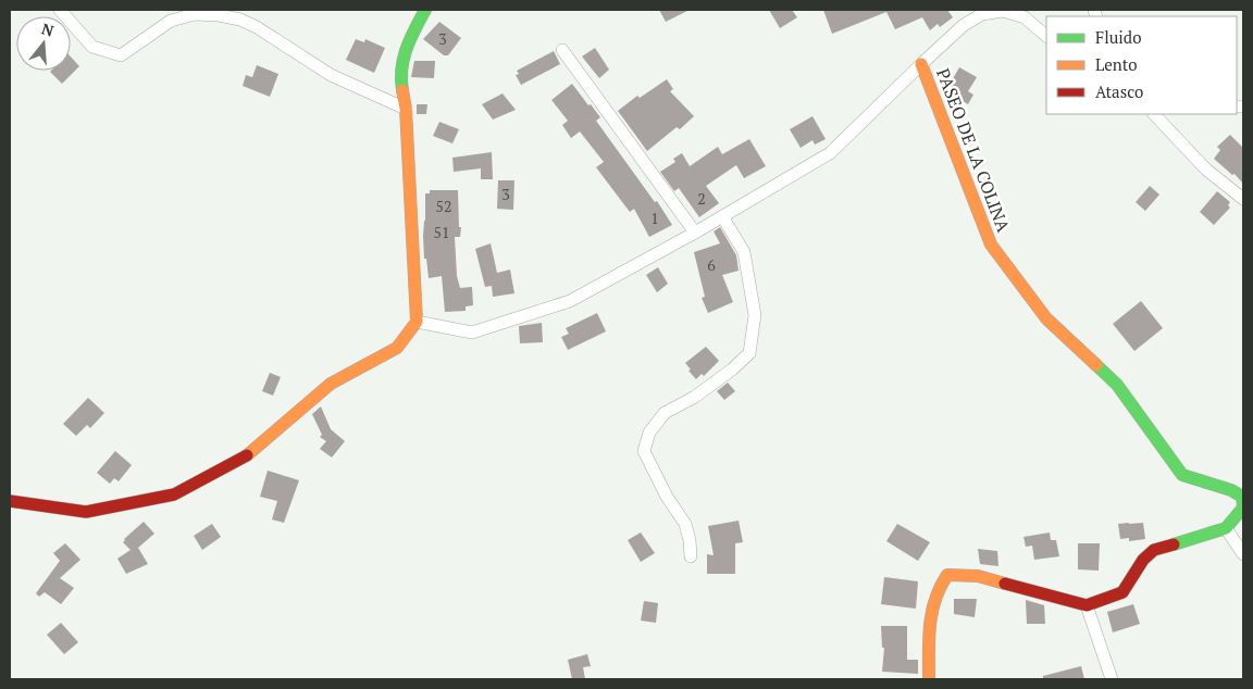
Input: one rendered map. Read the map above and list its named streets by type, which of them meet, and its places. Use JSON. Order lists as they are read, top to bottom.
{
  "streets": {
    "street": ["PASEO DE LA COLINA"]
  },
  "house_numbers": [
    "3",
    "3",
    "2",
    "52",
    "1",
    "51",
    "6"
  ],
  "legend": ["Fluido", "Lento", "Atasco"],
  "north": "top"
}
